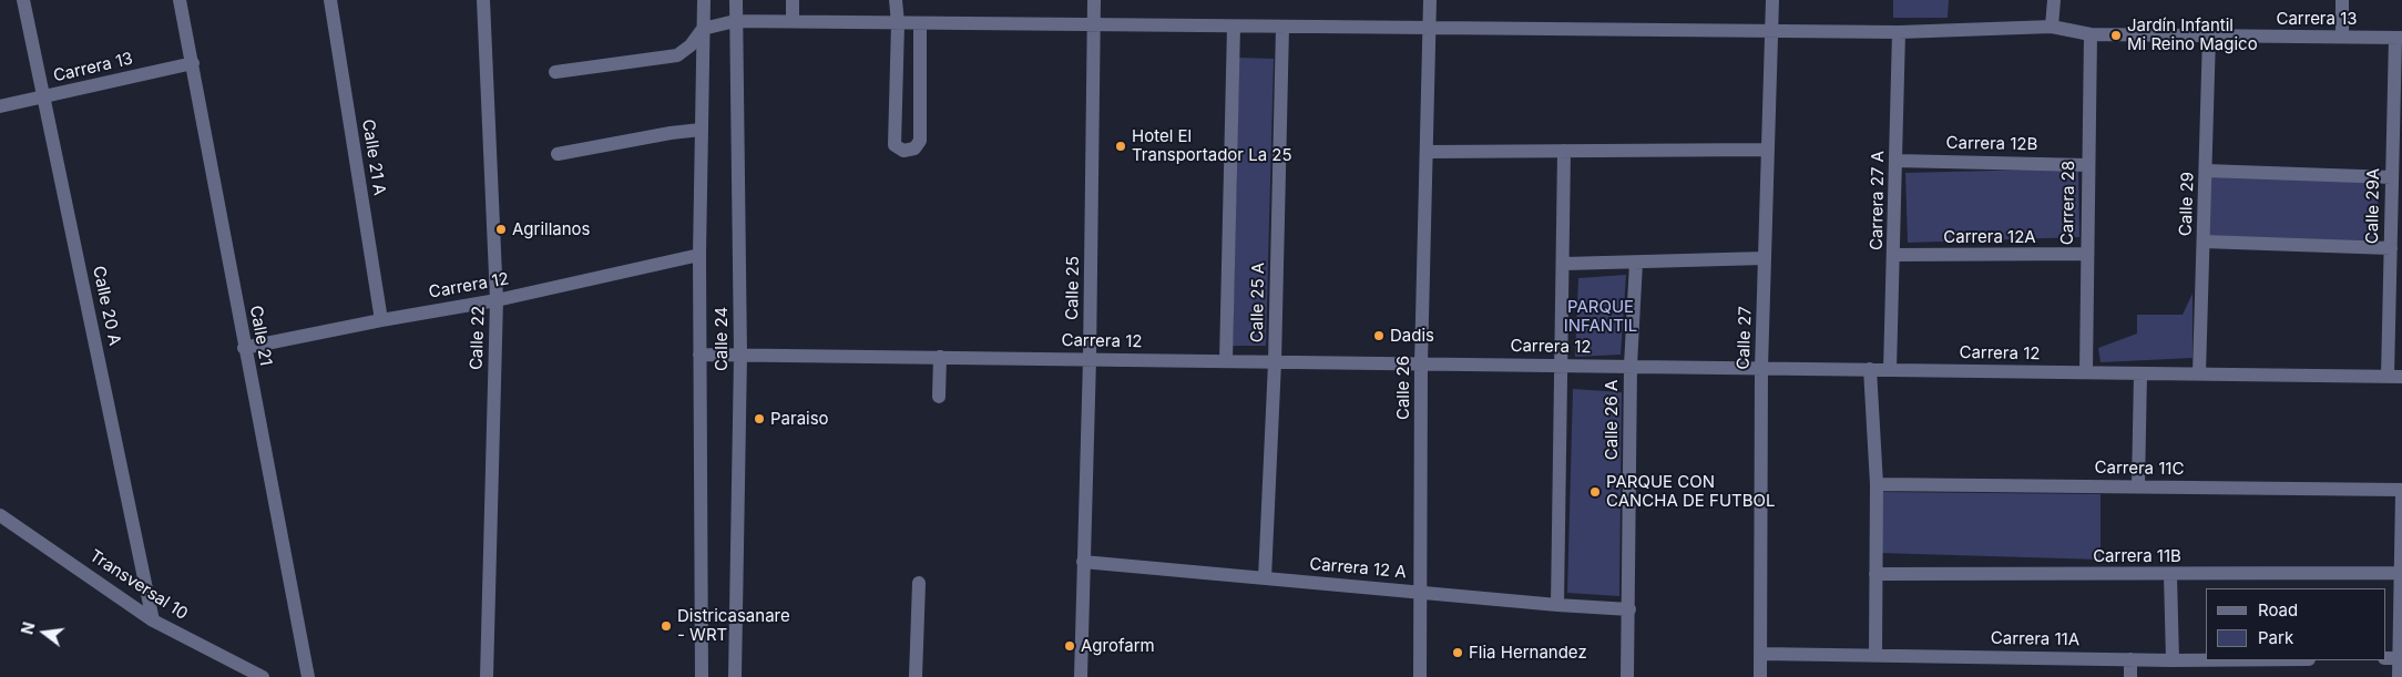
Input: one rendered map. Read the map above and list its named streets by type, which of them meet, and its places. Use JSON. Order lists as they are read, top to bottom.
{
  "streets": {
    "street": [
      "Carrera 13",
      "Carrera 12B",
      "Calle 21 A",
      "Carrera 27 A",
      "Carrera 28",
      "Calle 29",
      "Calle 29A",
      "Carrera 12A",
      "Carrera 12",
      "Calle 25",
      "Calle 25 A",
      "Calle 20 A",
      "Calle 21",
      "Calle 22",
      "Calle 27",
      "Calle 24",
      "Calle 26",
      "Calle 26 A",
      "Carrera 11C",
      "Carrera 11B",
      "Carrera 12 A",
      "Transversal 10",
      "Carrera 11A"
    ]
  },
  "crossings": [
    ["Carrera 13", "Carrera 27 A"],
    ["Carrera 13", "Carrera 28"],
    ["Carrera 13", "Calle 29"],
    ["Carrera 13", "Calle 29A"],
    ["Carrera 13", "Calle 25"],
    ["Carrera 13", "Calle 25 A"],
    ["Carrera 13", "Calle 20 A"],
    ["Carrera 13", "Calle 21"],
    ["Carrera 13", "Calle 27"],
    ["Carrera 13", "Calle 24"],
    ["Carrera 13", "Calle 26"],
    ["Carrera 12B", "Carrera 27 A"],
    ["Carrera 12B", "Carrera 28"],
    ["Calle 21 A", "Carrera 12"],
    ["Carrera 27 A", "Carrera 12A"],
    ["Carrera 27 A", "Carrera 12"],
    ["Carrera 28", "Carrera 12A"],
    ["Carrera 28", "Carrera 12"],
    ["Calle 29", "Carrera 12"],
    ["Calle 29A", "Carrera 12"],
    ["Carrera 12", "Calle 25"],
    ["Carrera 12", "Calle 25 A"],
    ["Carrera 12", "Calle 21"],
    ["Carrera 12", "Calle 22"],
    ["Carrera 12", "Calle 27"],
    ["Carrera 12", "Calle 24"],
    ["Carrera 12", "Calle 26"],
    ["Carrera 12", "Calle 26 A"],
    ["Calle 25", "Carrera 12 A"],
    ["Calle 25 A", "Carrera 12 A"],
    ["Calle 20 A", "Transversal 10"],
    ["Calle 27", "Carrera 11A"],
    ["Calle 26", "Carrera 12 A"],
    ["Calle 26 A", "Carrera 12 A"]
  ],
  "parks": ["PARQUE INFANTIL"],
  "places": [
    "Jardín Infantil Mi Reino Magico",
    "Hotel El Transportador La 25",
    "Agrillanos",
    "Dadis",
    "Paraiso",
    "PARQUE CON CANCHA DE FUTBOL",
    "Districasanare - WRT",
    "Agrofarm",
    "Flia Hernandez"
  ],
  "legend": ["Road", "Park"],
  "north": "left"
}
